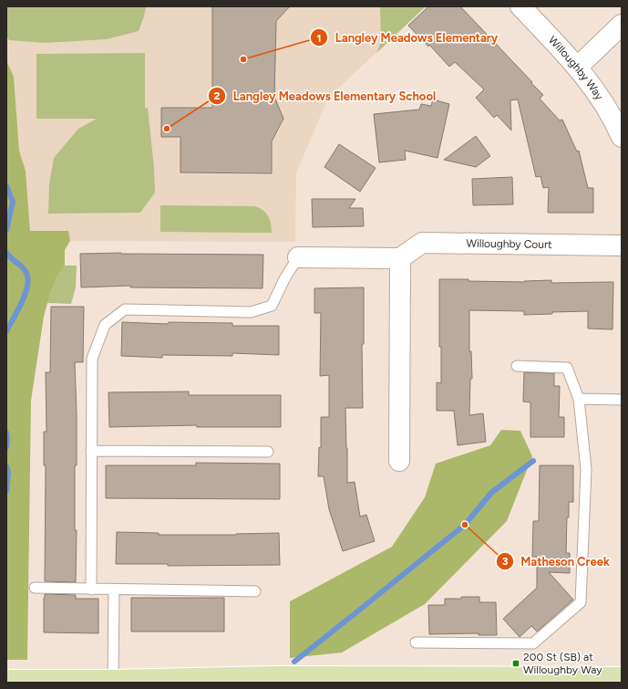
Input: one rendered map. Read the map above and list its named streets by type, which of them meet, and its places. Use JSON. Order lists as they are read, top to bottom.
{
  "streets": {
    "street": ["Willoughby Way", "Willoughby Court"]
  },
  "places": {
    "other": ["Langley Meadows Elementary", "Langley Meadows Elementary School", "Matheson Creek"],
    "transit": ["200 St (SB) at Willoughby Way"]
  }
}
